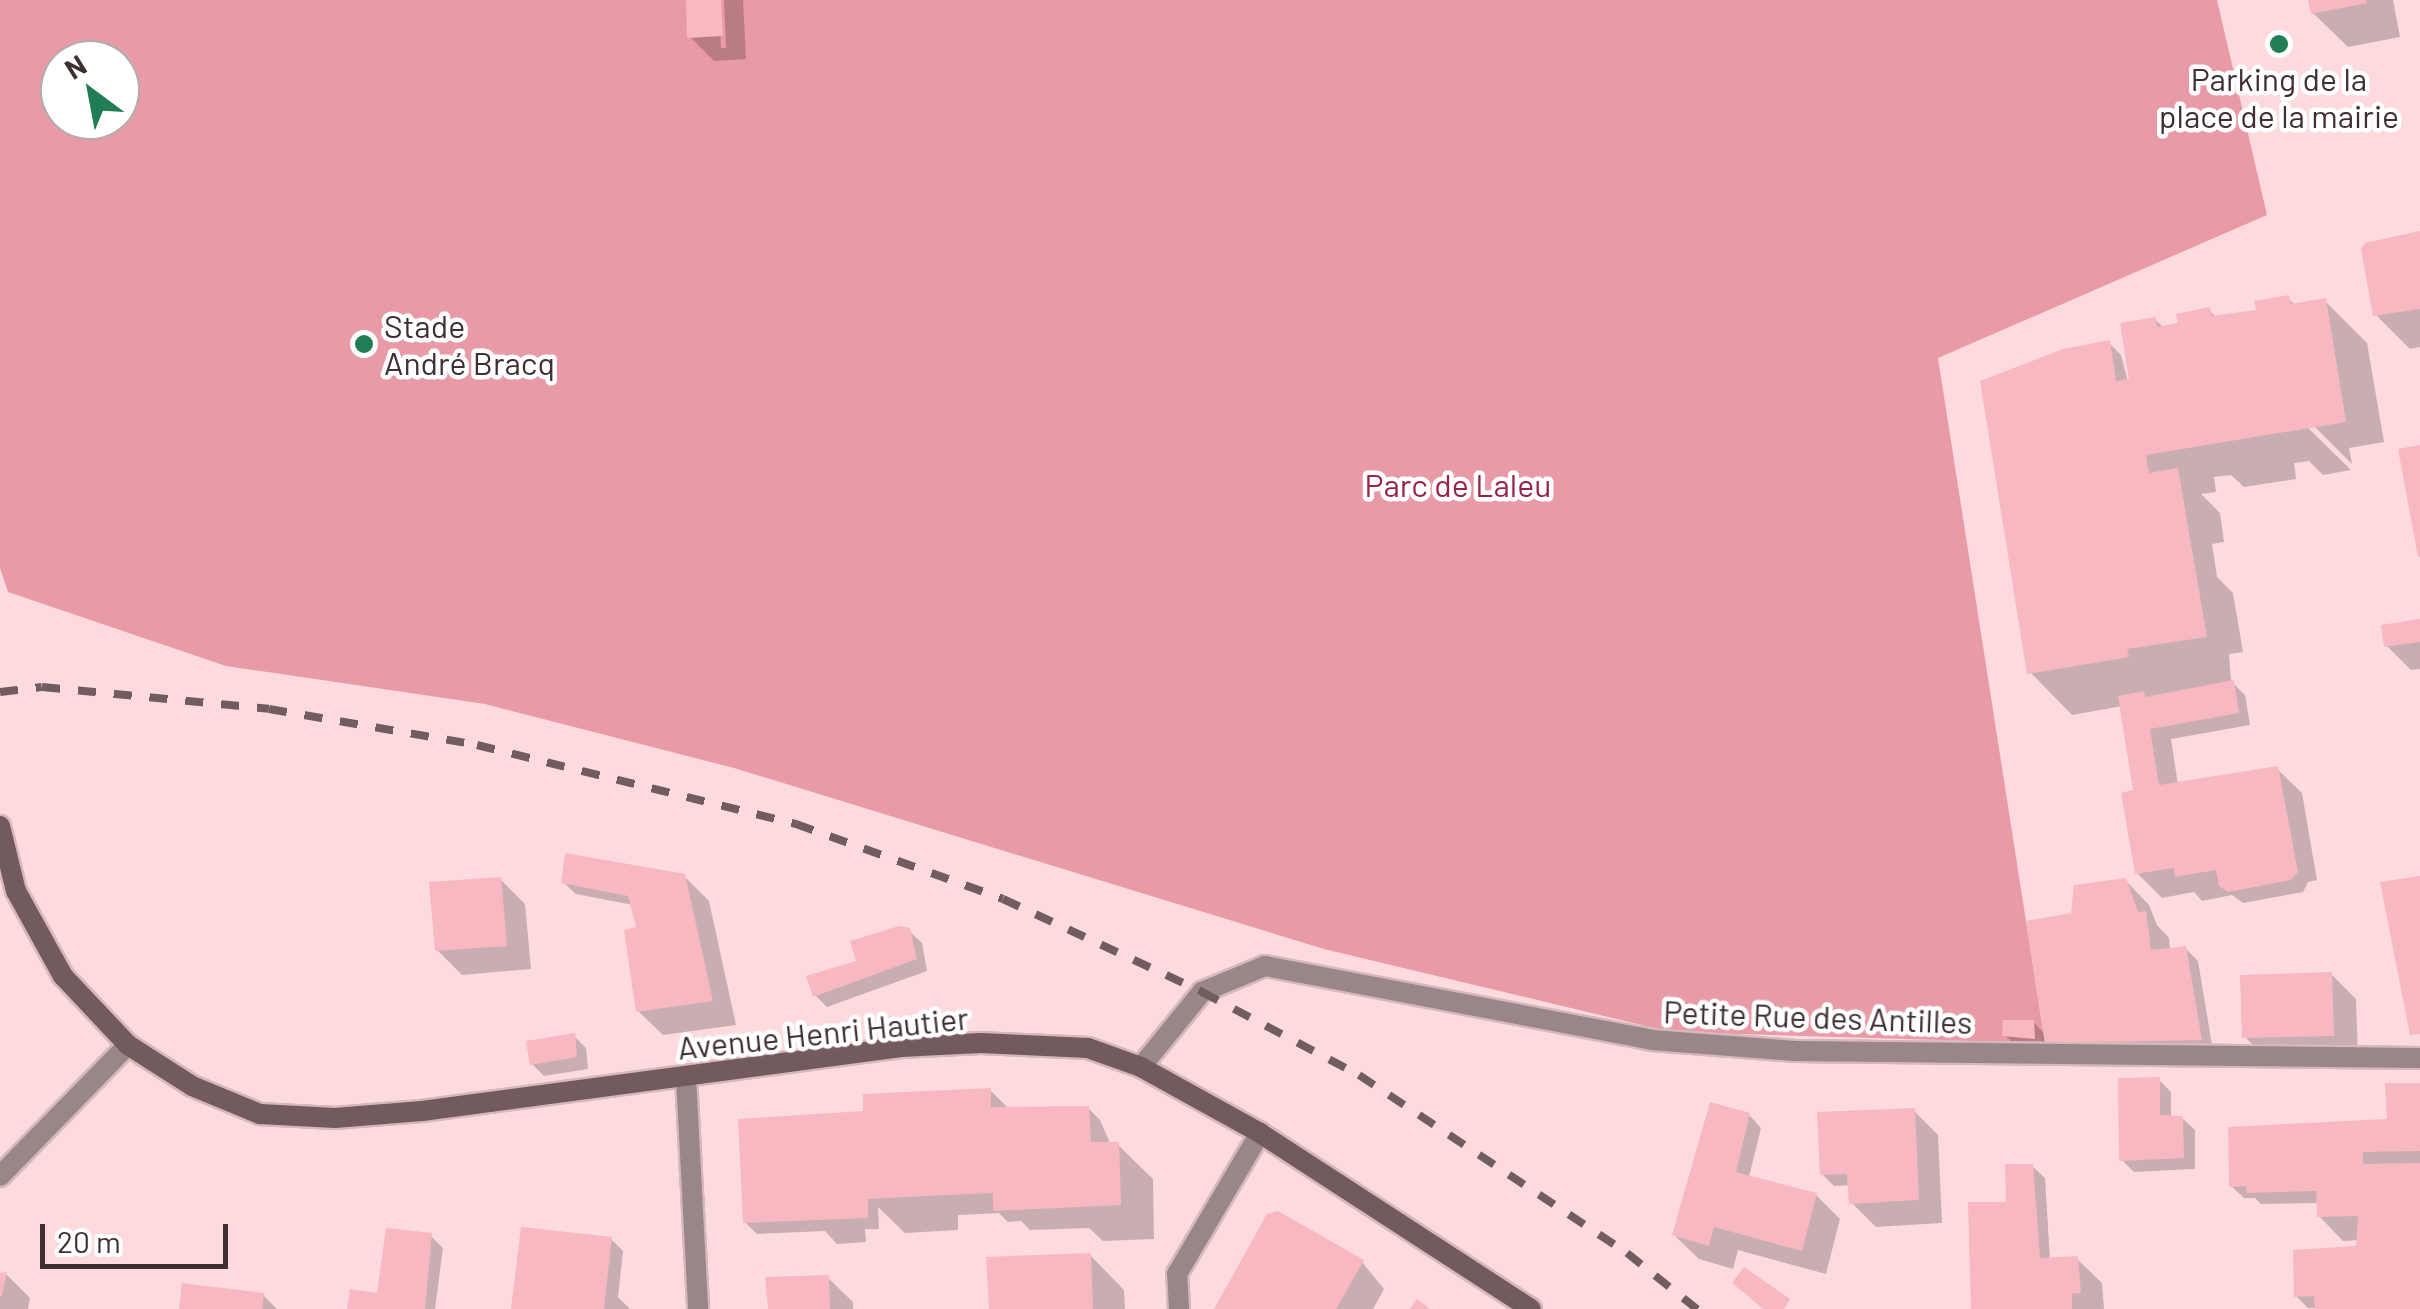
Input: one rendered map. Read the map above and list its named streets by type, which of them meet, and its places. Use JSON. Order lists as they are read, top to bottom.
{
  "streets": {
    "street": ["Petite Rue des Antilles", "Avenue Henri Hautier"]
  },
  "crossings": [
    ["Petite Rue des Antilles", "Avenue Henri Hautier"]
  ],
  "parks": ["Parc de Laleu"],
  "places": ["Parking de la place de la mairie", "Stade André Bracq"],
  "scale_bar": "20 m",
  "north": "top left"
}
